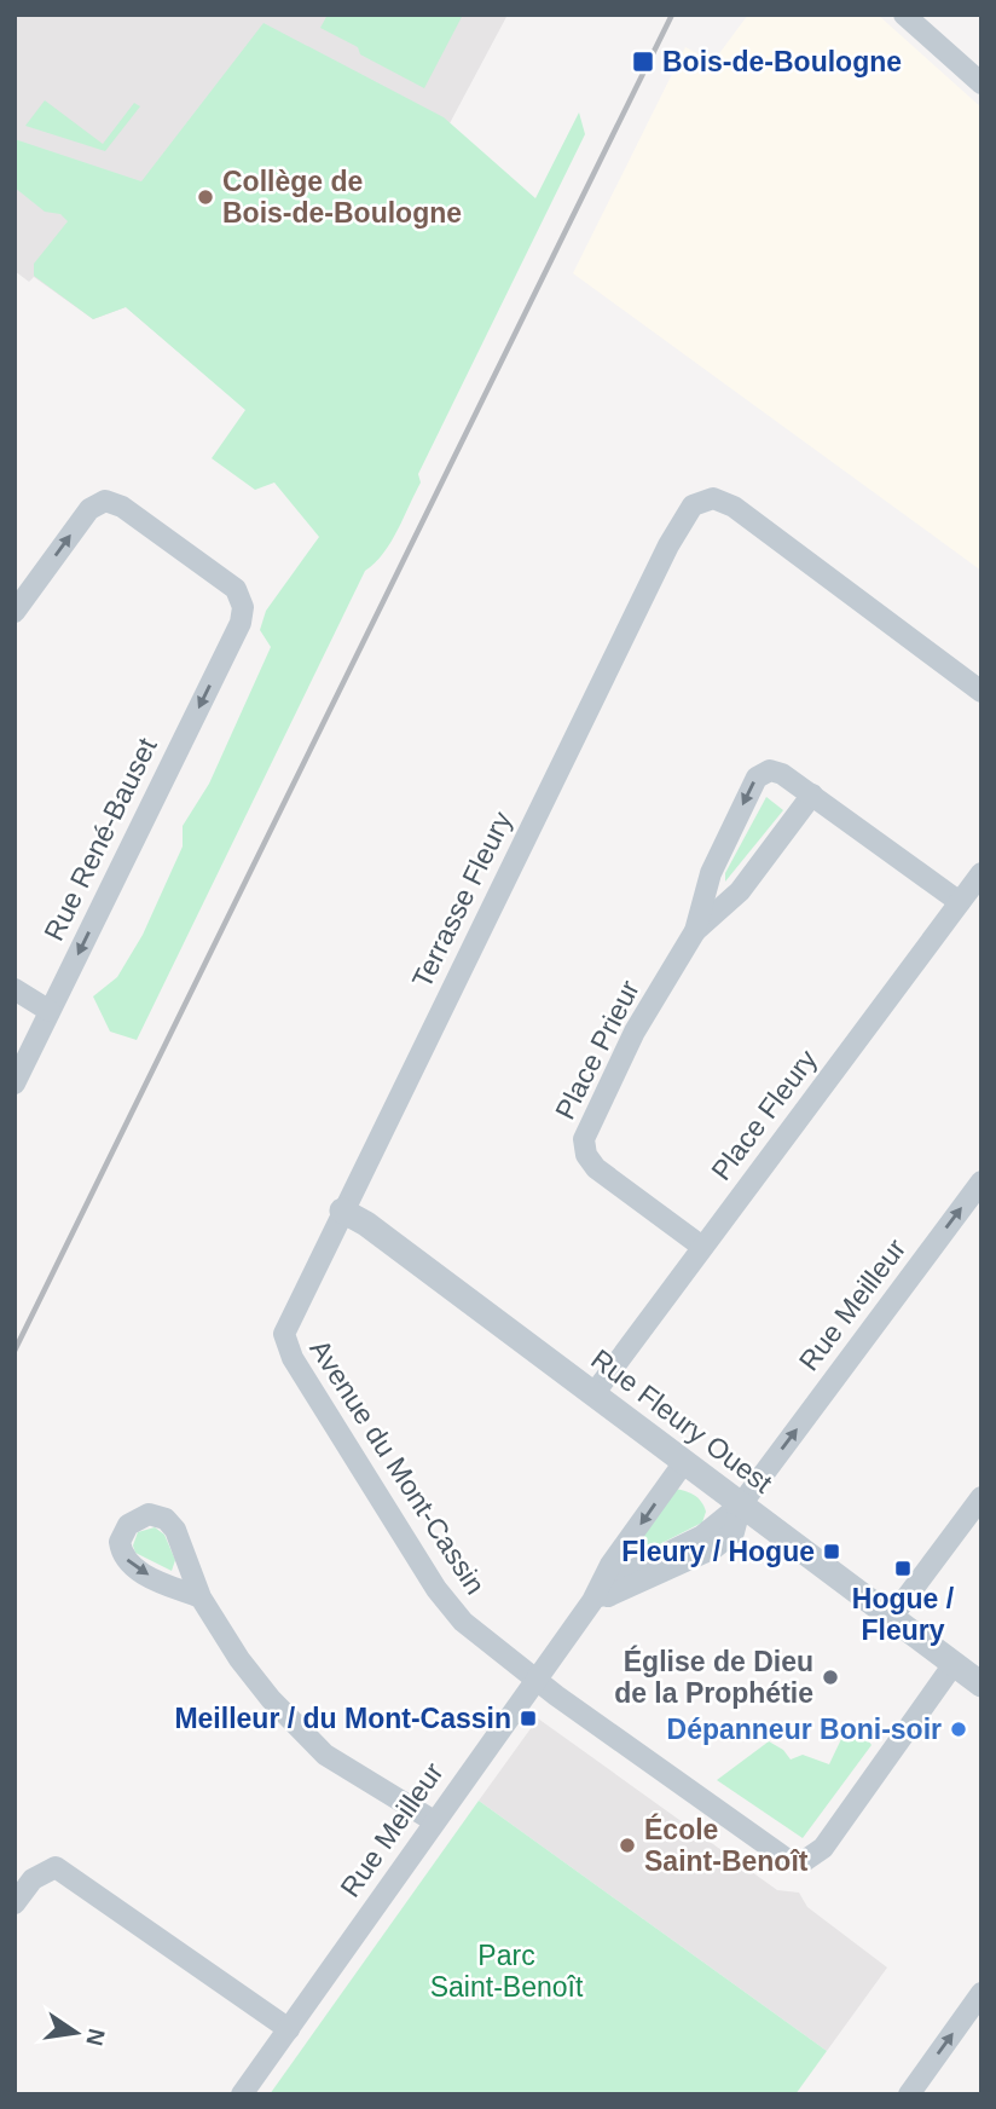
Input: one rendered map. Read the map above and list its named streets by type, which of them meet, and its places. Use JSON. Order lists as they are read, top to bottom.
{
  "streets": {
    "street": [
      "Rue René-Bauset",
      "Terrasse Fleury",
      "Place Prieur",
      "Place Fleury",
      "Rue Meilleur",
      "Rue Fleury Ouest",
      "Avenue du Mont-Cassin"
    ]
  },
  "crossings": [
    ["Terrasse Fleury", "Rue Fleury Ouest"],
    ["Terrasse Fleury", "Avenue du Mont-Cassin"],
    ["Place Prieur", "Place Fleury"],
    ["Place Fleury", "Rue Fleury Ouest"],
    ["Rue Meilleur", "Rue Fleury Ouest"],
    ["Rue Meilleur", "Avenue du Mont-Cassin"],
    ["Rue Fleury Ouest", "Avenue du Mont-Cassin"]
  ],
  "parks": ["Parc Saint-Benoît"],
  "places": {
    "transit": [
      "Bois-de-Boulogne",
      "Fleury / Hogue",
      "Hogue / Fleury",
      "Meilleur / du Mont-Cassin"
    ],
    "other": [
      "Collège de Bois-de-Boulogne",
      "Église de Dieu de la Prophétie",
      "Dépanneur Boni-soir",
      "École Saint-Benoît"
    ]
  },
  "north": "right"
}
